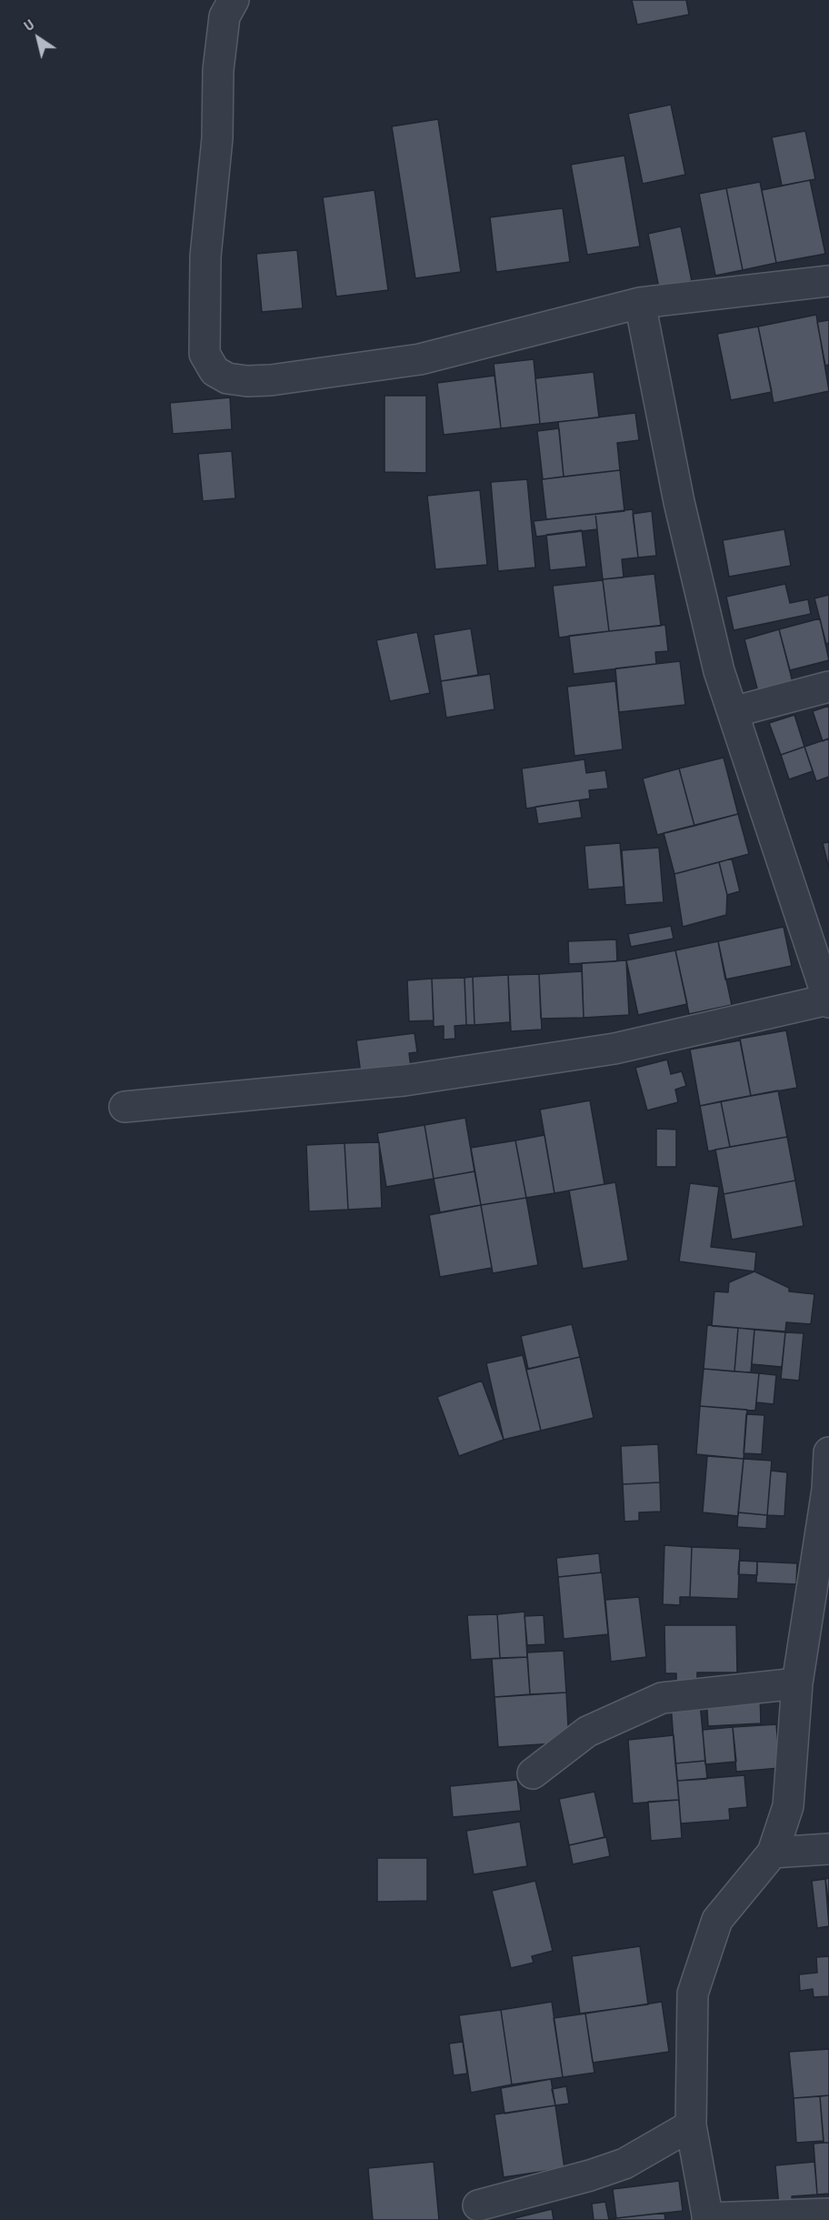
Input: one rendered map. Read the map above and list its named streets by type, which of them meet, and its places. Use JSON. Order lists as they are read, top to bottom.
{
  "north": "top left"
}
